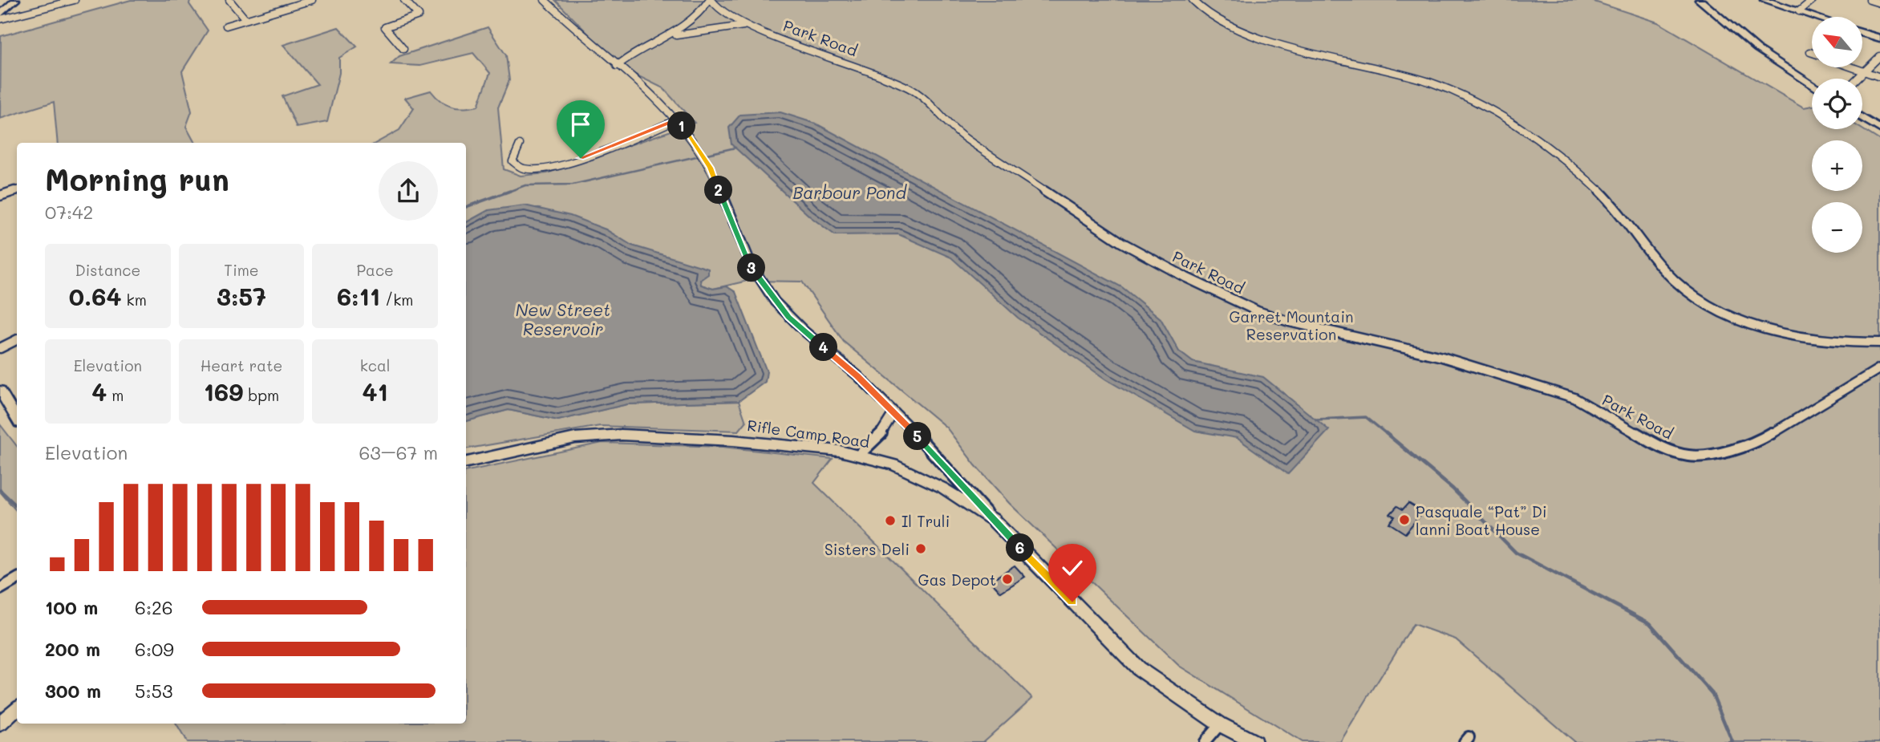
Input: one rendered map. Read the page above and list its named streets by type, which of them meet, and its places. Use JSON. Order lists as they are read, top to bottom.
{
  "streets": {
    "street": ["Park Road", "Rifle Camp Road"]
  },
  "water": ["Barbour Pond", "New Street Reservoir"],
  "parks": ["Garret Mountain Reservation"],
  "places": [
    "Pasquale “Pat” Di lanni Boat House",
    "Il Truli",
    "Sisters Deli",
    "Gas Depot"
  ],
  "north": "top left",
  "page": {
    "map_buttons": ["+", "−"],
    "pins": [
      "1",
      "2",
      "3",
      "4",
      "5",
      "6"
    ],
    "heading": ["Morning run", "07:42"],
    "stats": [
      ["Distance", "0.64 km"],
      ["Time", "3:57"],
      ["Pace", "6:11 /km"],
      ["Elevation", "4 m"],
      ["Heart rate", "169 bpm"],
      ["kcal", "41"]
    ],
    "chart": ["Elevation", "63–67 m"],
    "list": [
      {
        "name": "100 m",
        "note": "6:26"
      },
      {
        "name": "200 m",
        "note": "6:09"
      },
      {
        "name": "300 m",
        "note": "5:53"
      }
    ]
  }
}
